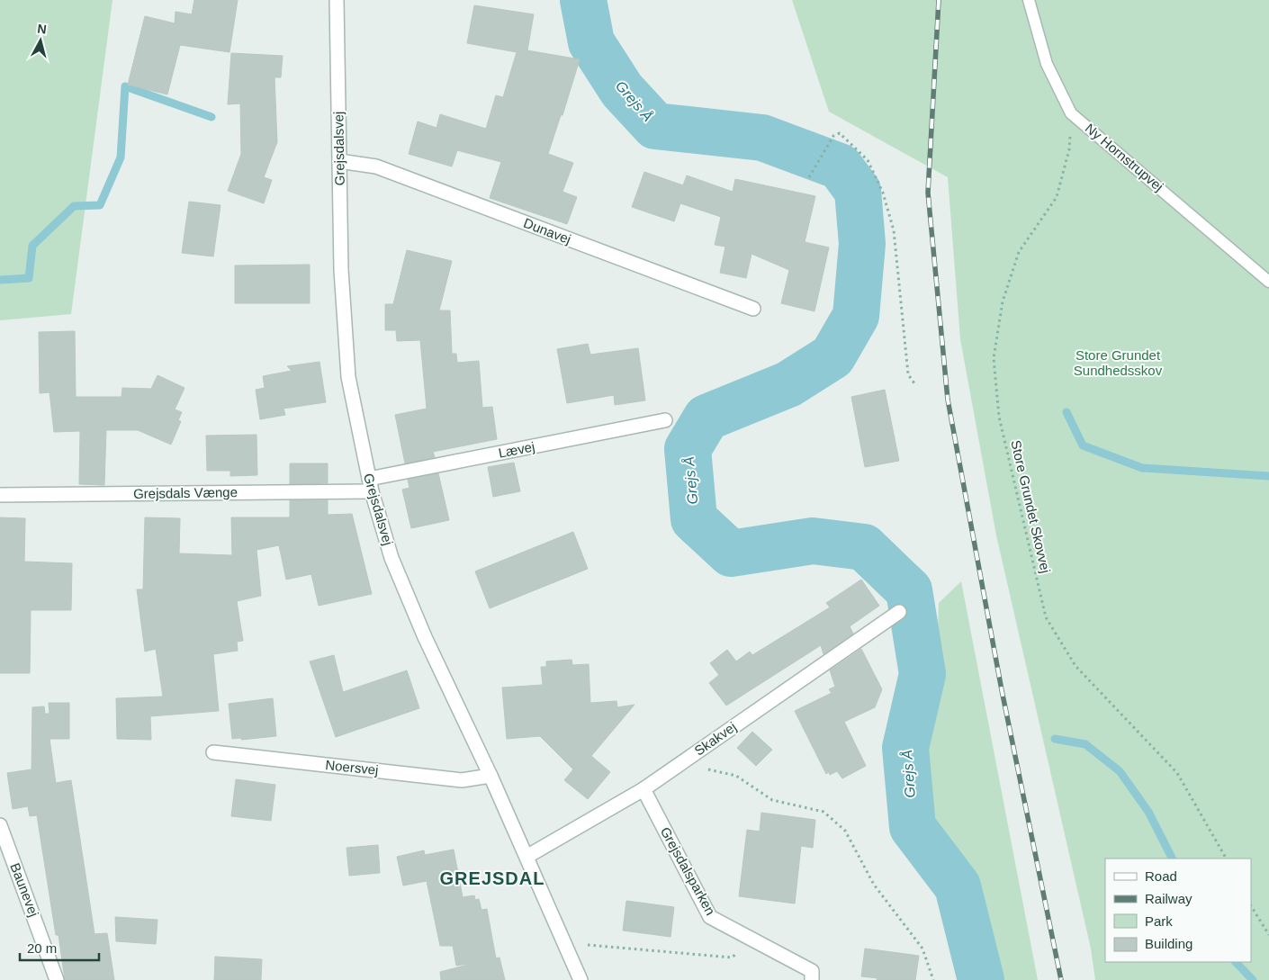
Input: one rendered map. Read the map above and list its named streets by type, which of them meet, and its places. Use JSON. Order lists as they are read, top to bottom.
{
  "streets": {
    "street": [
      "Grejsdalsvej",
      "Dunavej",
      "Lævej",
      "Grejsdals Vænge",
      "Skakvej",
      "Noersvej",
      "Grejsdalsparken",
      "Baunevej"
    ],
    "lane": ["Ny Hornstrupvej"],
    "path": ["Store Grundet Skovvej"]
  },
  "crossings": [
    ["Grejsdalsvej", "Dunavej"],
    ["Grejsdalsvej", "Lævej"],
    ["Grejsdalsvej", "Grejsdals Vænge"],
    ["Grejsdalsvej", "Skakvej"],
    ["Grejsdalsvej", "Noersvej"],
    ["Ny Hornstrupvej", "Store Grundet Skovvej"],
    ["Lævej", "Grejsdals Vænge"],
    ["Skakvej", "Grejsdalsparken"]
  ],
  "districts": ["GREJSDAL"],
  "water": ["Grejs Å"],
  "parks": ["Store Grundet Sundhedsskov"],
  "legend": [
    "Road",
    "Railway",
    "Park",
    "Building"
  ],
  "scale_bar": "20 m",
  "north": "top"
}
